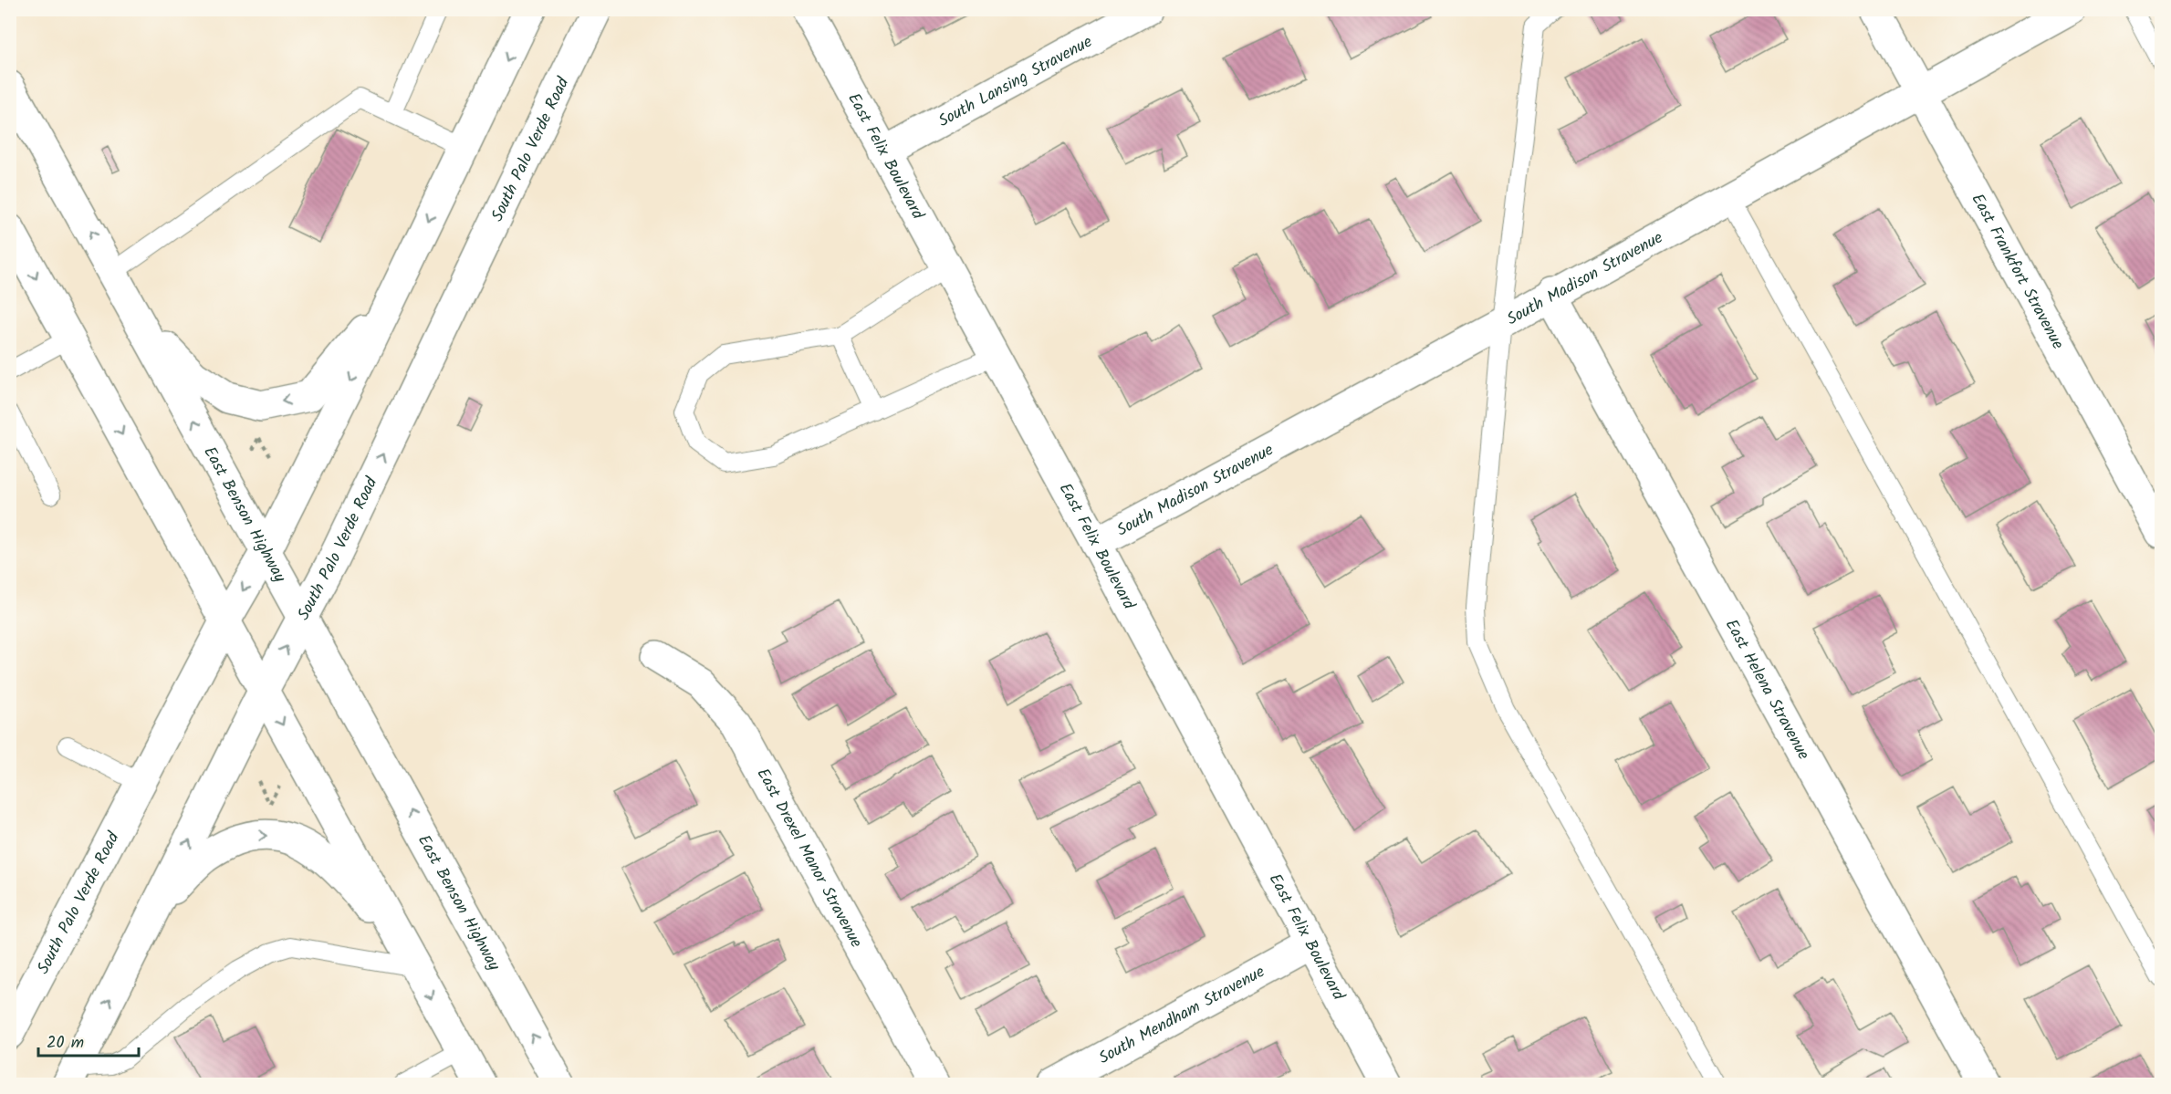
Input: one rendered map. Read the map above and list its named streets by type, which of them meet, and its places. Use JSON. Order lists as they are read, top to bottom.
{
  "streets": {
    "main road": [
      "South Lansing Stravenue",
      "South Palo Verde Road",
      "East Felix Boulevard",
      "East Frankfort Stravenue",
      "South Madison Stravenue",
      "East Benson Highway",
      "East Helena Stravenue",
      "East Drexel Manor Stravenue",
      "South Mendham Stravenue"
    ]
  },
  "crossings": [
    ["South Lansing Stravenue", "East Felix Boulevard"],
    ["South Palo Verde Road", "East Benson Highway"],
    ["East Felix Boulevard", "South Madison Stravenue"],
    ["East Felix Boulevard", "South Mendham Stravenue"],
    ["East Frankfort Stravenue", "South Madison Stravenue"],
    ["South Madison Stravenue", "East Helena Stravenue"]
  ],
  "scale_bar": "20 m"
}
